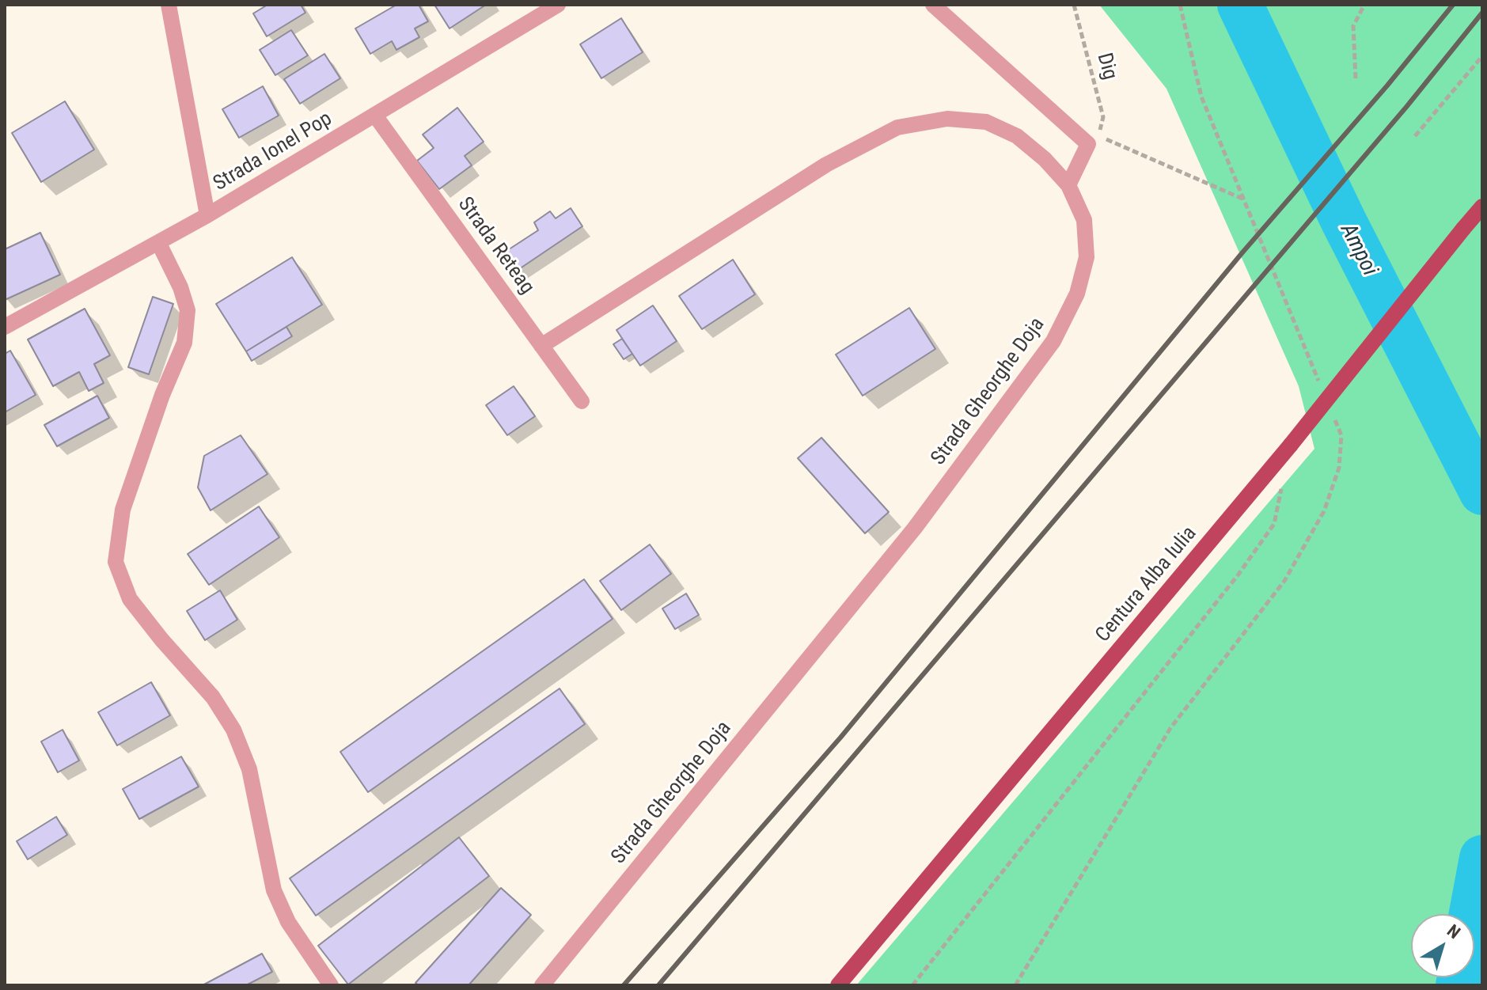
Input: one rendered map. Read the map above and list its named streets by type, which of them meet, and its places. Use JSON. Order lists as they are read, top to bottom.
{
  "streets": {
    "main road": ["Centura Alba Iulia"],
    "street": ["Strada Ionel Pop", "Strada Reteag", "Strada Gheorghe Doja"],
    "path": ["Dig"]
  },
  "crossings": [
    ["Strada Ionel Pop", "Strada Reteag"],
    ["Strada Reteag", "Strada Gheorghe Doja"]
  ],
  "water": ["Ampoi"],
  "north": "top right"
}
